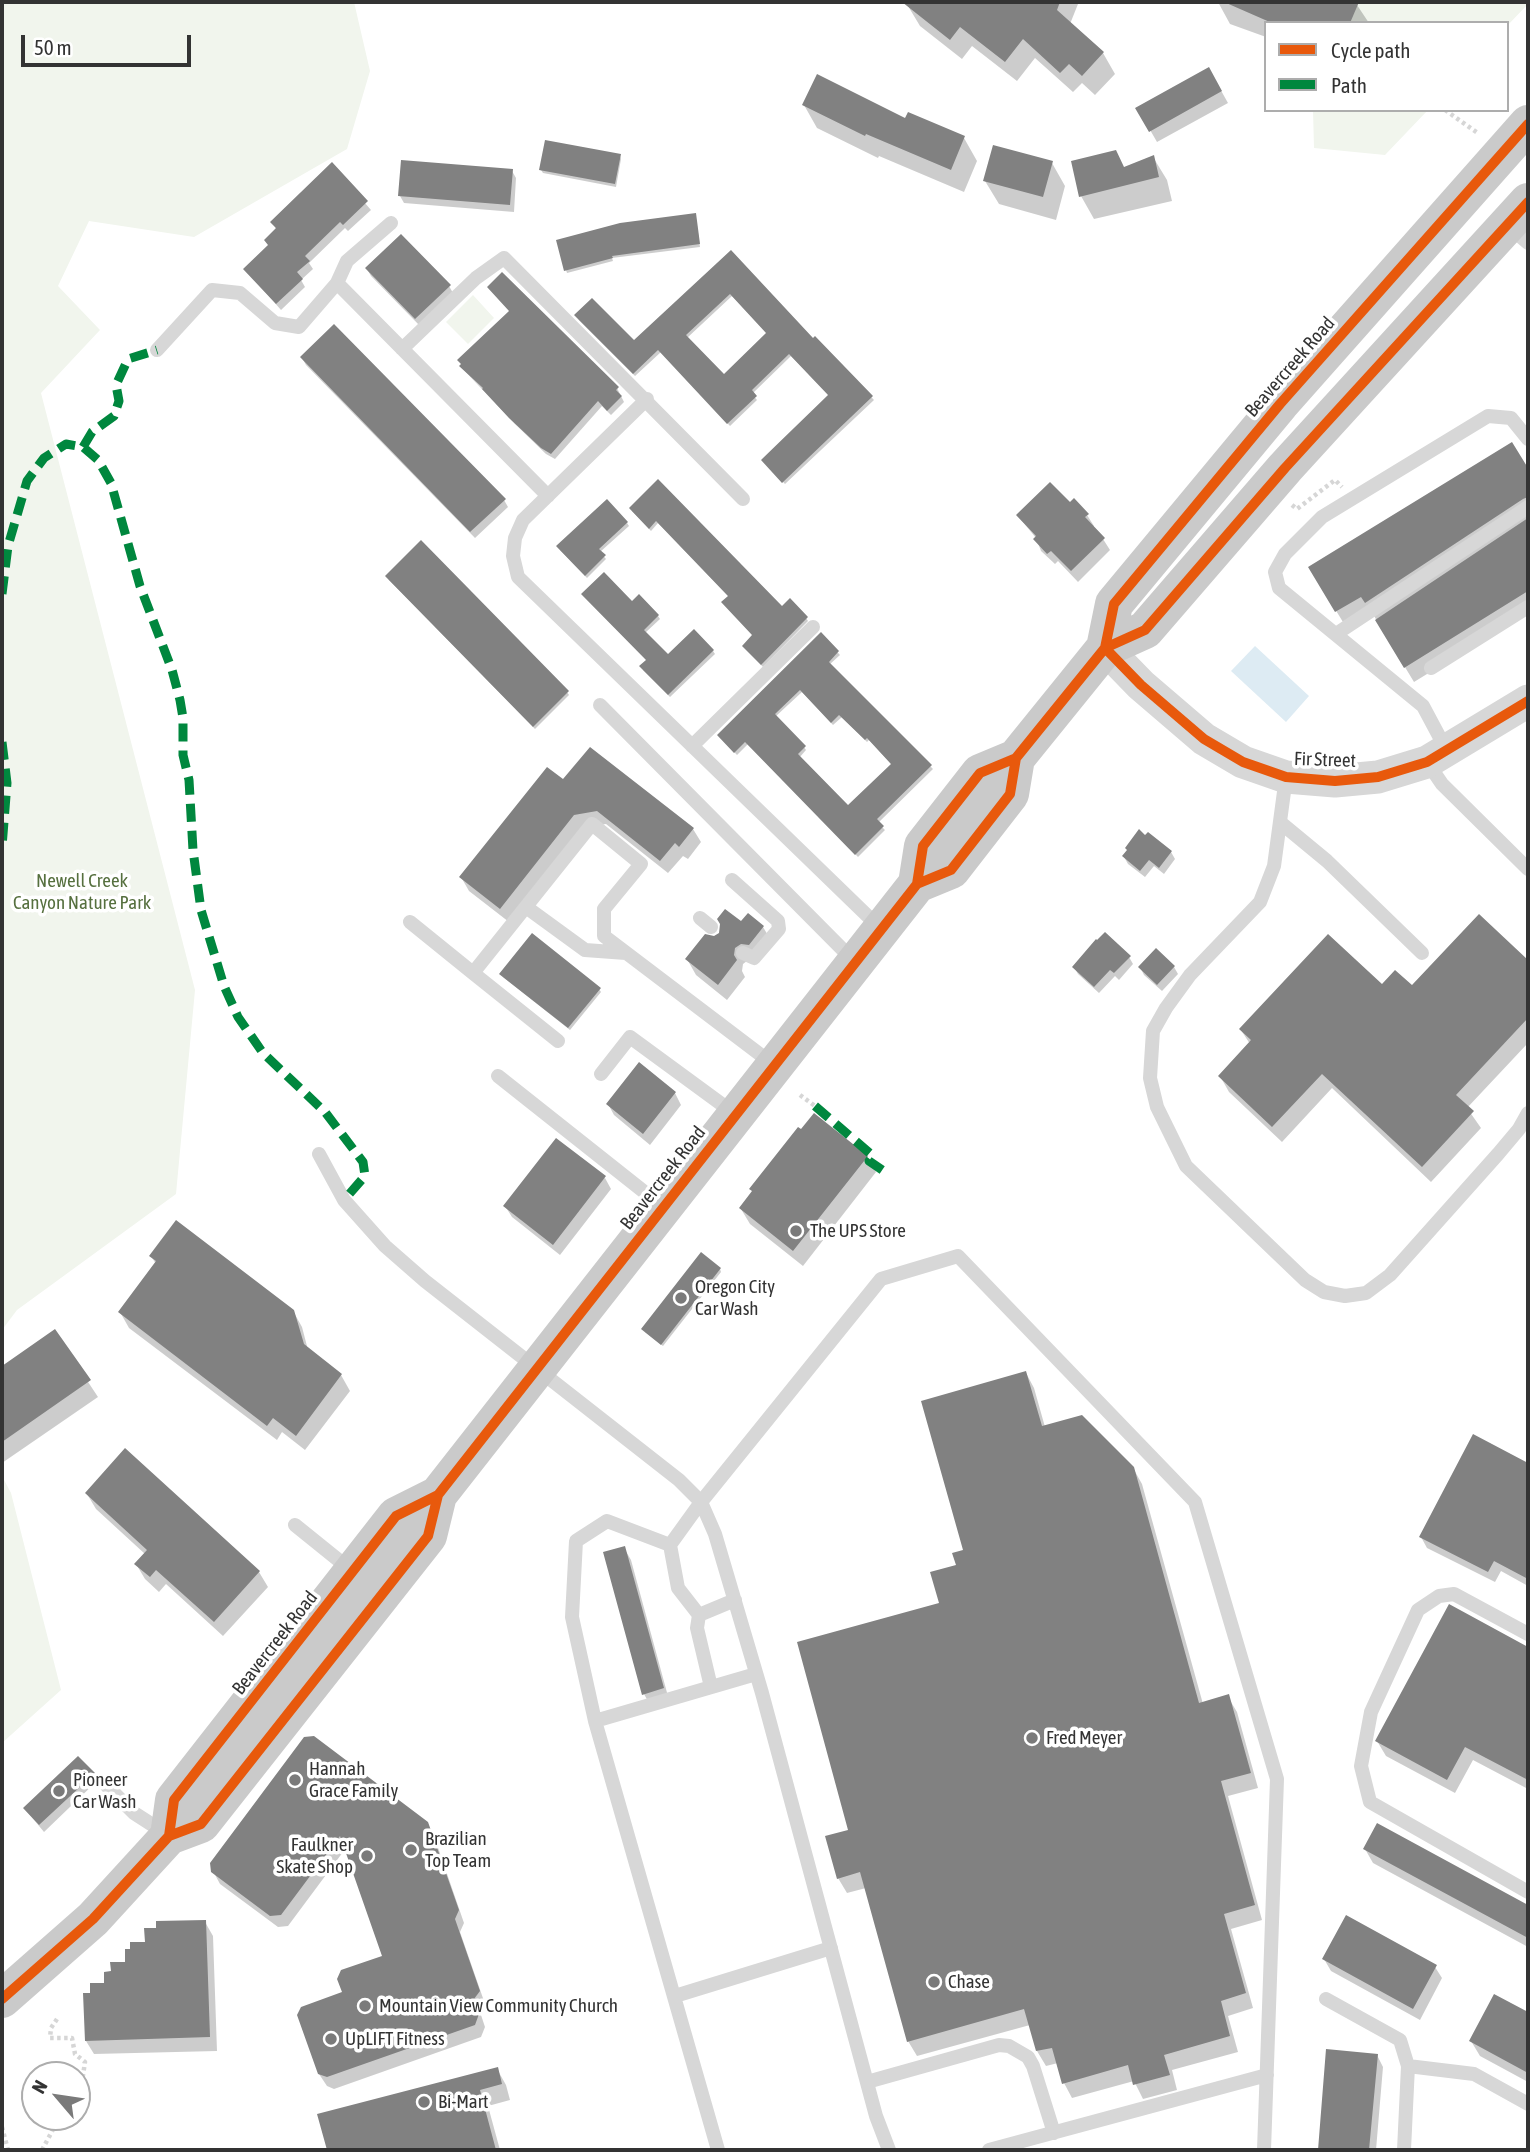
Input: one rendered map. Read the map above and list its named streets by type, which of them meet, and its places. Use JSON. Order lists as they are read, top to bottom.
{
  "streets": {
    "main road": ["Beavercreek Road"],
    "street": ["Fir Street"]
  },
  "crossings": [
    ["Beavercreek Road", "Fir Street"]
  ],
  "parks": ["Newell Creek Canyon Nature Park"],
  "places": [
    "The UPS Store",
    "Oregon City Car Wash",
    "Fred Meyer",
    "Hannah Grace Family",
    "Pioneer Car Wash",
    "Brazilian Top Team",
    "Faulkner Skate Shop",
    "Chase",
    "Mountain View Community Church",
    "UpLIFT Fitness",
    "Bi-Mart"
  ],
  "legend": ["Cycle path", "Path"],
  "scale_bar": "50 m",
  "north": "top left"
}
